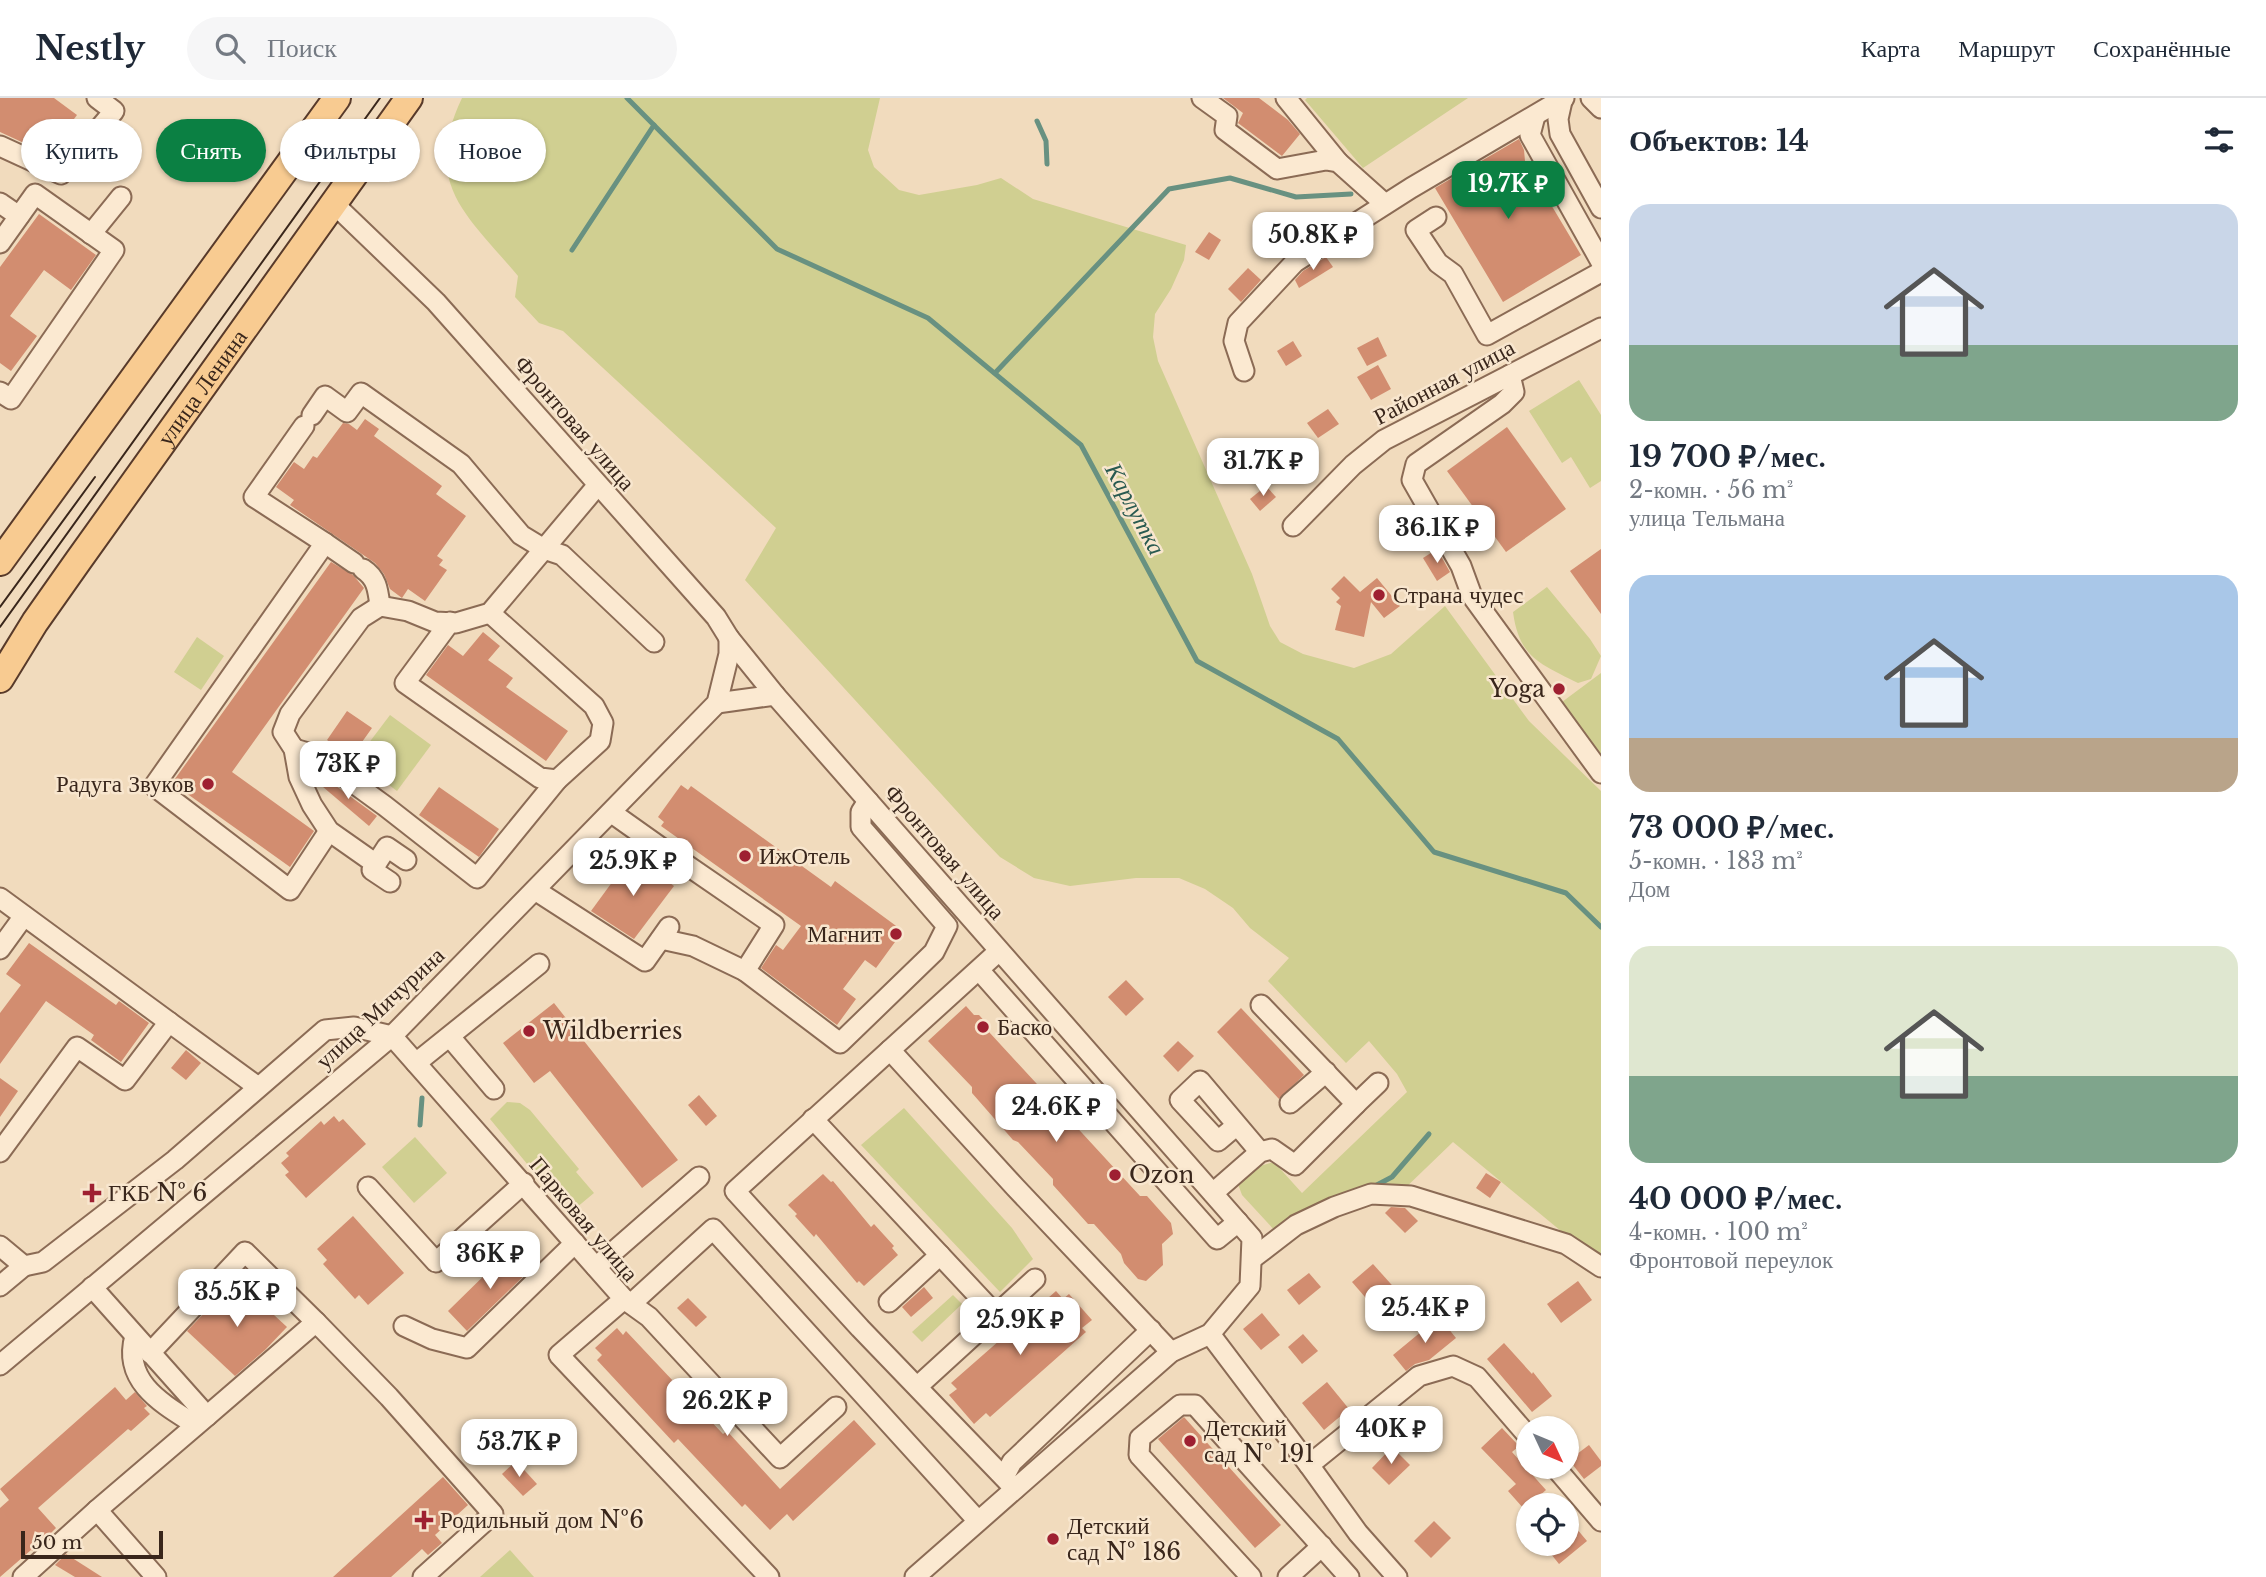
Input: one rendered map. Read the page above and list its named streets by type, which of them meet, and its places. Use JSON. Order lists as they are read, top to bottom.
{
  "streets": {
    "main road": ["улица Ленина"],
    "street": [
      "Районная улица",
      "Фронтовая улица",
      "улица Мичурина",
      "Парковая улица"
    ]
  },
  "crossings": [
    ["улица Ленина", "Фронтовая улица"],
    ["улица Мичурина", "Парковая улица"]
  ],
  "water": ["Карлутка"],
  "places": {
    "other": [
      "Страна чудес",
      "Yoga",
      "Радуга Звуков",
      "ИжОтель",
      "Магнит",
      "Баско",
      "Wildberries",
      "Ozon",
      "Детский сад № 191",
      "Детский сад № 186"
    ],
    "health": ["ГКБ № 6", "Родильный дом №6"]
  },
  "scale_bar": "50 m",
  "north": "bottom right",
  "page": {
    "header": "Nestly",
    "search": "Поиск",
    "nav": ["Карта", "Маршрут", "Сохранённые"],
    "heading": "Объектов: 14",
    "chip": [
      "Купить",
      "Снять",
      "Фильтры",
      "Новое"
    ],
    "price": [
      "19.7K ₽",
      "50.8K ₽",
      "31.7K ₽",
      "36.1K ₽",
      "73K ₽",
      "25.9K ₽",
      "24.6K ₽",
      "36K ₽",
      "35.5K ₽",
      "25.4K ₽",
      "25.9K ₽",
      "26.2K ₽",
      "40K ₽",
      "53.7K ₽"
    ],
    "list": [
      {
        "name": "19 700 ₽/мес.",
        "note": "2-комн. · 56 m² · улица Тельмана"
      },
      {
        "name": "73 000 ₽/мес.",
        "note": "5-комн. · 183 m² · Дом"
      },
      {
        "name": "40 000 ₽/мес.",
        "note": "4-комн. · 100 m² · Фронтовой переулок"
      }
    ],
    "scale": "50 m"
  }
}
